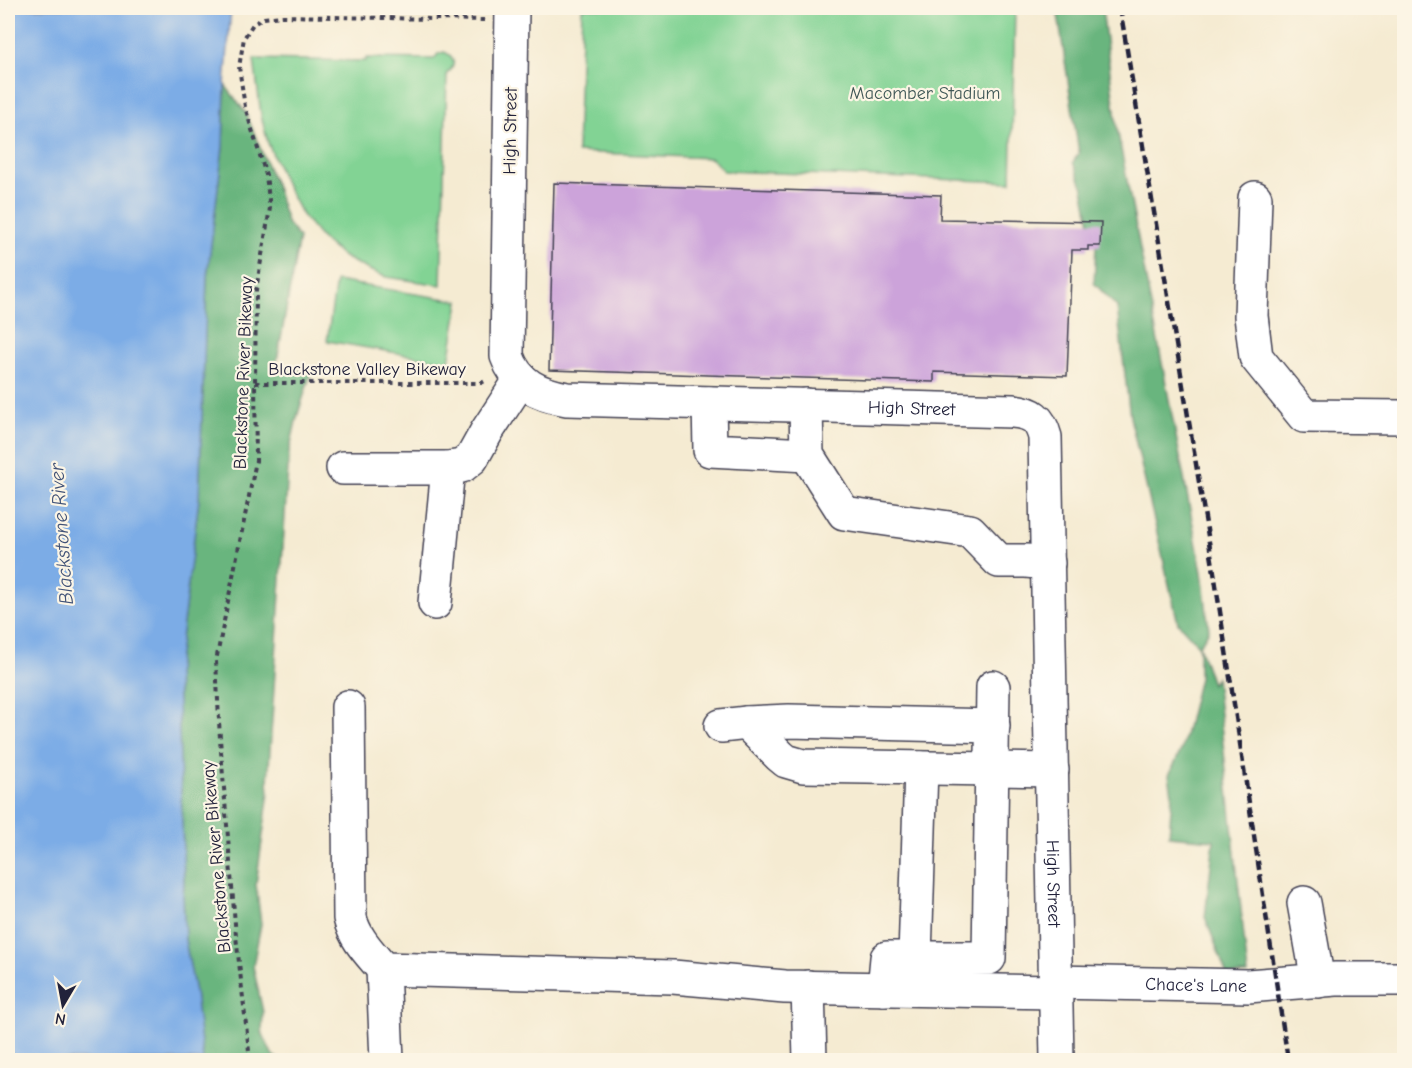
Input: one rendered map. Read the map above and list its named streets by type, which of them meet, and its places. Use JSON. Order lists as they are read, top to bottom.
{
  "streets": {
    "street": ["High Street", "Chace's Lane"],
    "path": ["Blackstone Valley Bikeway", "Blackstone River Bikeway"]
  },
  "crossings": [
    ["High Street", "Blackstone Valley Bikeway"],
    ["High Street", "Blackstone River Bikeway"],
    ["High Street", "Chace's Lane"],
    ["Blackstone Valley Bikeway", "Blackstone River Bikeway"]
  ],
  "water": ["Blackstone River"],
  "parks": ["Macomber Stadium"],
  "north": "bottom"
}
